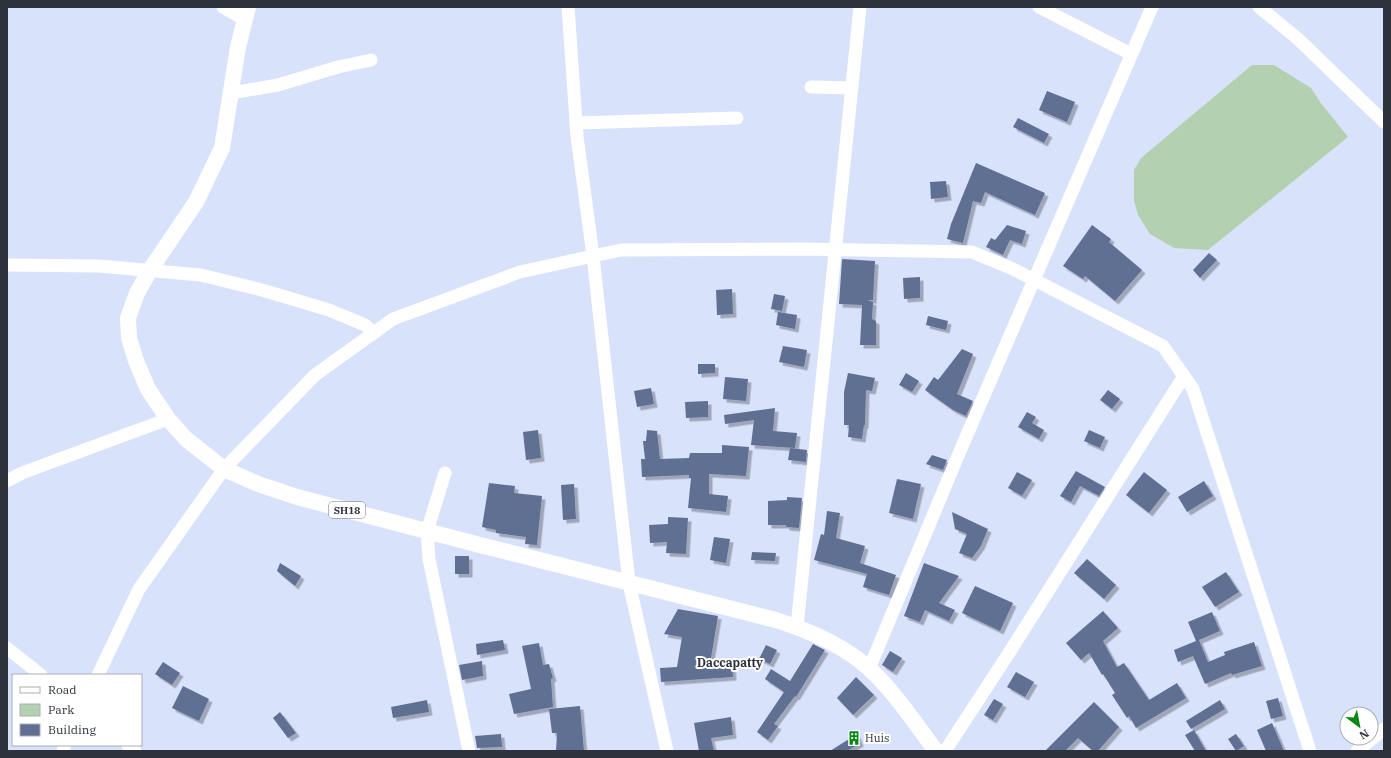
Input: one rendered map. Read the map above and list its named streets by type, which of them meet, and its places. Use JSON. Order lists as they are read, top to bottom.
{
  "streets": {
    "main road": ["SH18"]
  },
  "districts": ["Daccapatty"],
  "places": {
    "building": ["Huis"]
  },
  "legend": ["Road", "Park", "Building"],
  "north": "bottom right"
}
